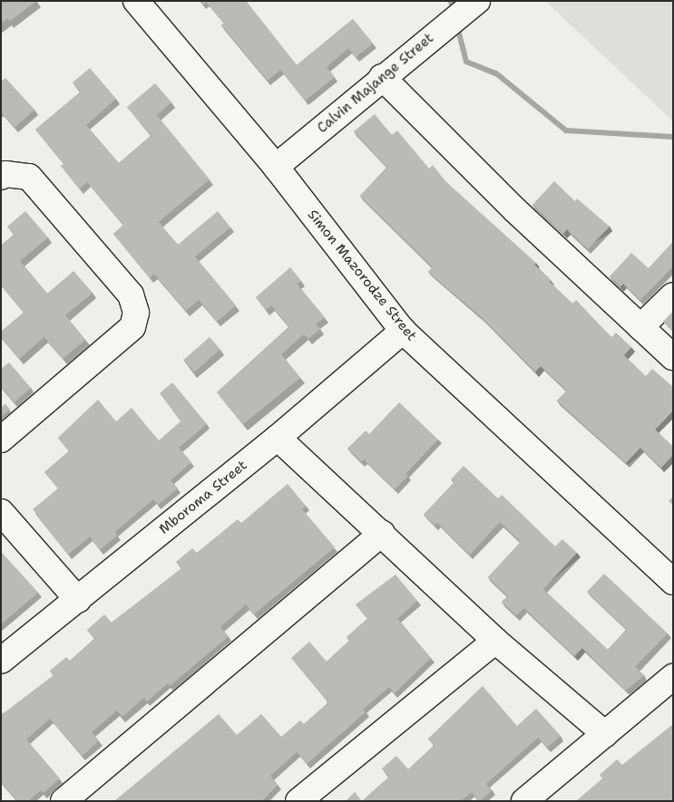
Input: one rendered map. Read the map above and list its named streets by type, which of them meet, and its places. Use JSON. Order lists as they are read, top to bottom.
{
  "streets": {
    "street": ["Calvin Majange Street", "Simon Mazorodze Street", "Mboroma Street"]
  },
  "crossings": [
    ["Calvin Majange Street", "Simon Mazorodze Street"],
    ["Simon Mazorodze Street", "Mboroma Street"]
  ]
}
